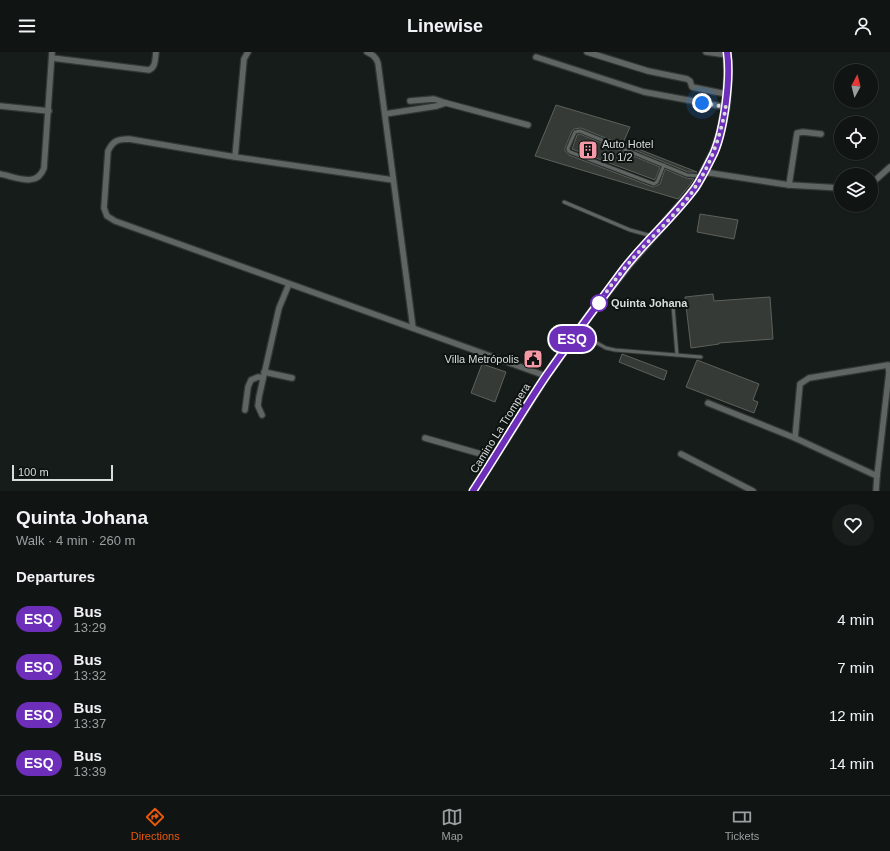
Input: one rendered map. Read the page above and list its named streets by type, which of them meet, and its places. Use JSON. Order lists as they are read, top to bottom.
{
  "streets": {
    "street": ["Camino La Trompera"]
  },
  "places": {
    "building": ["Auto Hotel 10 1/2"],
    "other": ["Quinta Johana"],
    "public building": ["Villa Metrópolis"]
  },
  "lines": ["bus line ESQ"],
  "scale_bar": "100 m",
  "north": "top",
  "page": {
    "header": "Linewise",
    "on_map": "ESQ",
    "scale": "100 m",
    "heading": [
      ["Quinta Johana", "Walk · 4 min · 260 m"],
      "Departures"
    ],
    "list": [
      {
        "mark": "ESQ",
        "name": "Bus",
        "note": "13:29",
        "value": "4 min"
      },
      {
        "mark": "ESQ",
        "name": "Bus",
        "note": "13:32",
        "value": "7 min"
      },
      {
        "mark": "ESQ",
        "name": "Bus",
        "note": "13:37",
        "value": "12 min"
      },
      {
        "mark": "ESQ",
        "name": "Bus",
        "note": "13:39",
        "value": "14 min"
      }
    ],
    "tabs": ["Directions", "Map", "Tickets"]
  }
}
